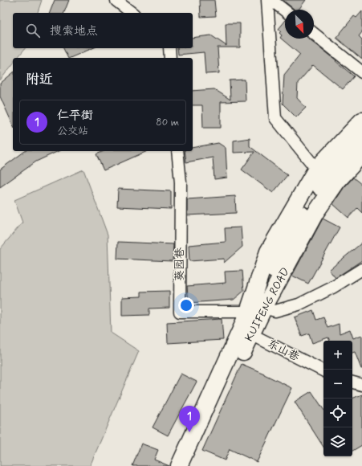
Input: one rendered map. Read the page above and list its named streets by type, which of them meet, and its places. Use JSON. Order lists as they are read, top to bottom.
{
  "streets": {
    "main road": ["KUIFENG ROAD"],
    "street": ["葵园巷", "东山巷"]
  },
  "crossings": [
    ["葵园巷", "KUIFENG ROAD"],
    ["KUIFENG ROAD", "东山巷"]
  ],
  "north": "bottom right",
  "page": {
    "search": "搜索地点",
    "heading": "附近",
    "list": [
      {
        "mark": "1",
        "name": "仁平街",
        "note": "公交站",
        "value": "80 m"
      }
    ],
    "map_buttons": ["+", "−"],
    "pins": "1"
  }
}
